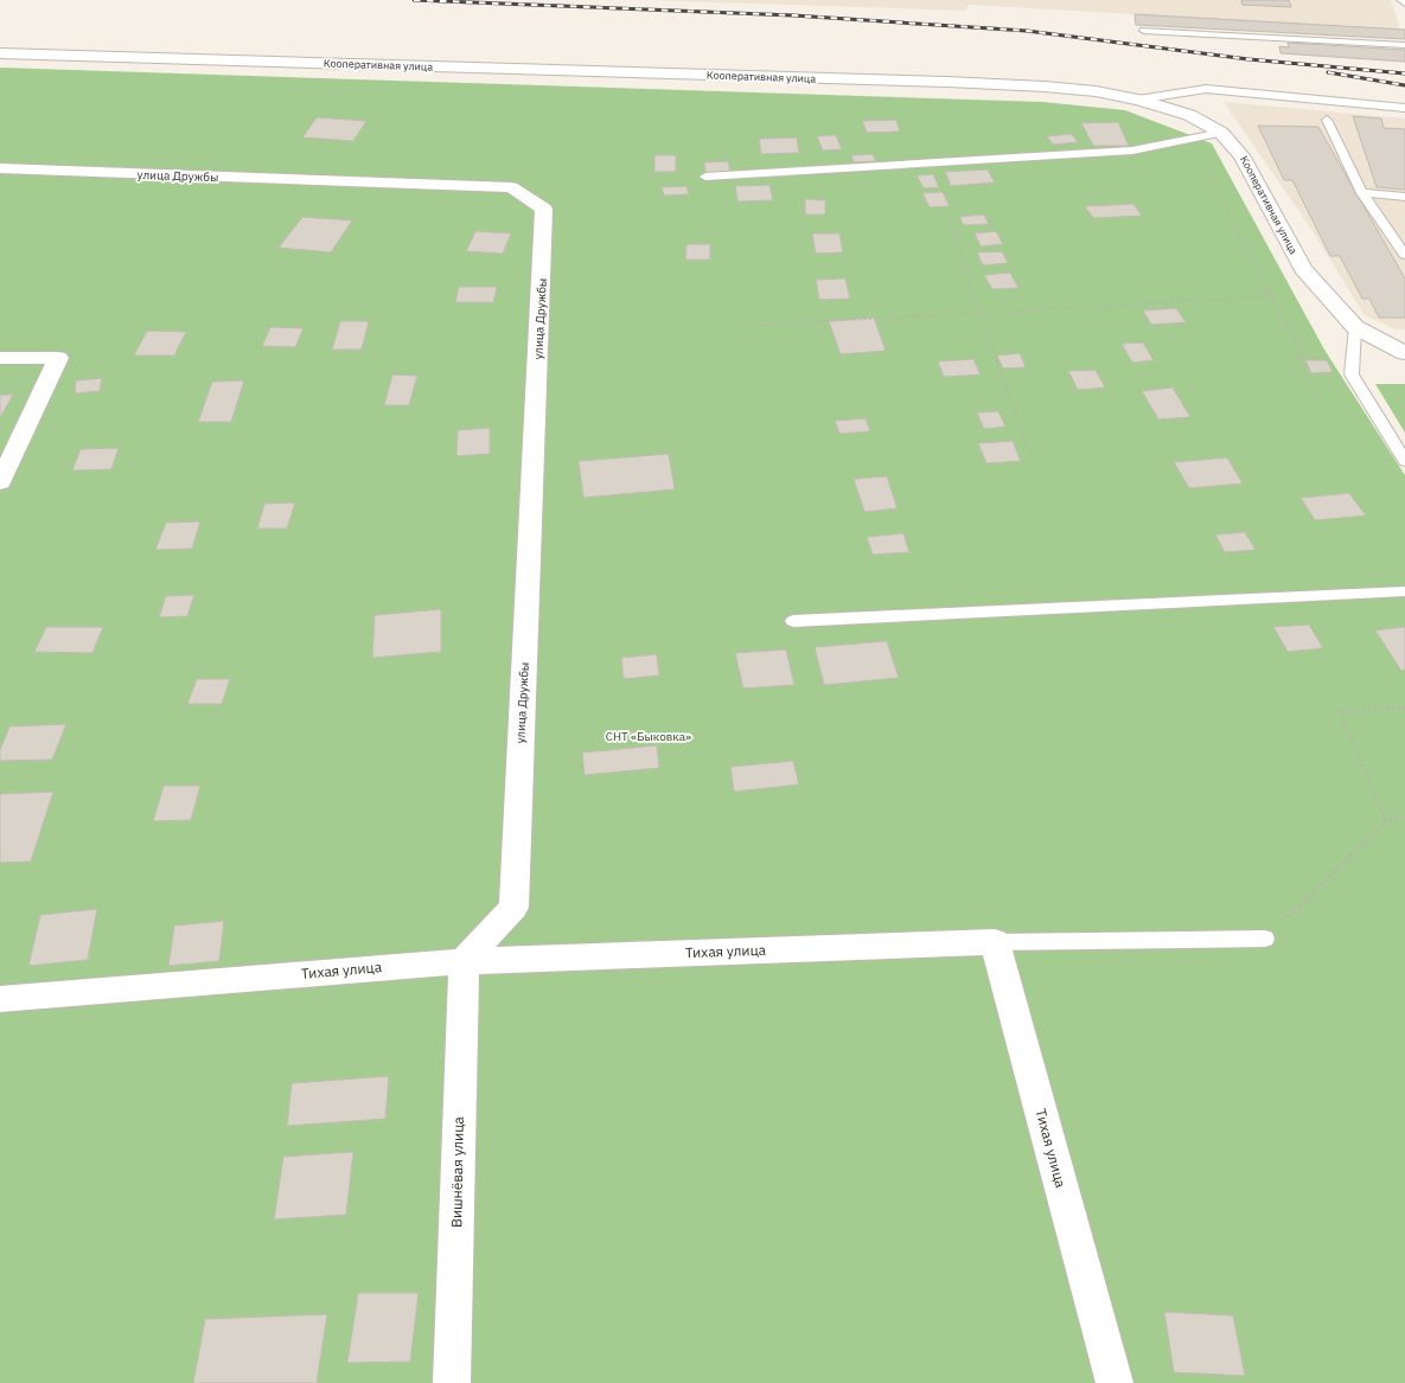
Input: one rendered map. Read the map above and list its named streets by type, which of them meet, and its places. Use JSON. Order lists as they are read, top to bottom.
{
  "streets": {
    "street": [
      "Кооперативная улица",
      "улица Дружбы",
      "Тихая улица",
      "Вишнёвая улица"
    ]
  },
  "crossings": [
    ["улица Дружбы", "Тихая улица"],
    ["улица Дружбы", "Вишнёвая улица"],
    ["Тихая улица", "Вишнёвая улица"]
  ],
  "parks": ["СНТ «Быковка»"]
}
